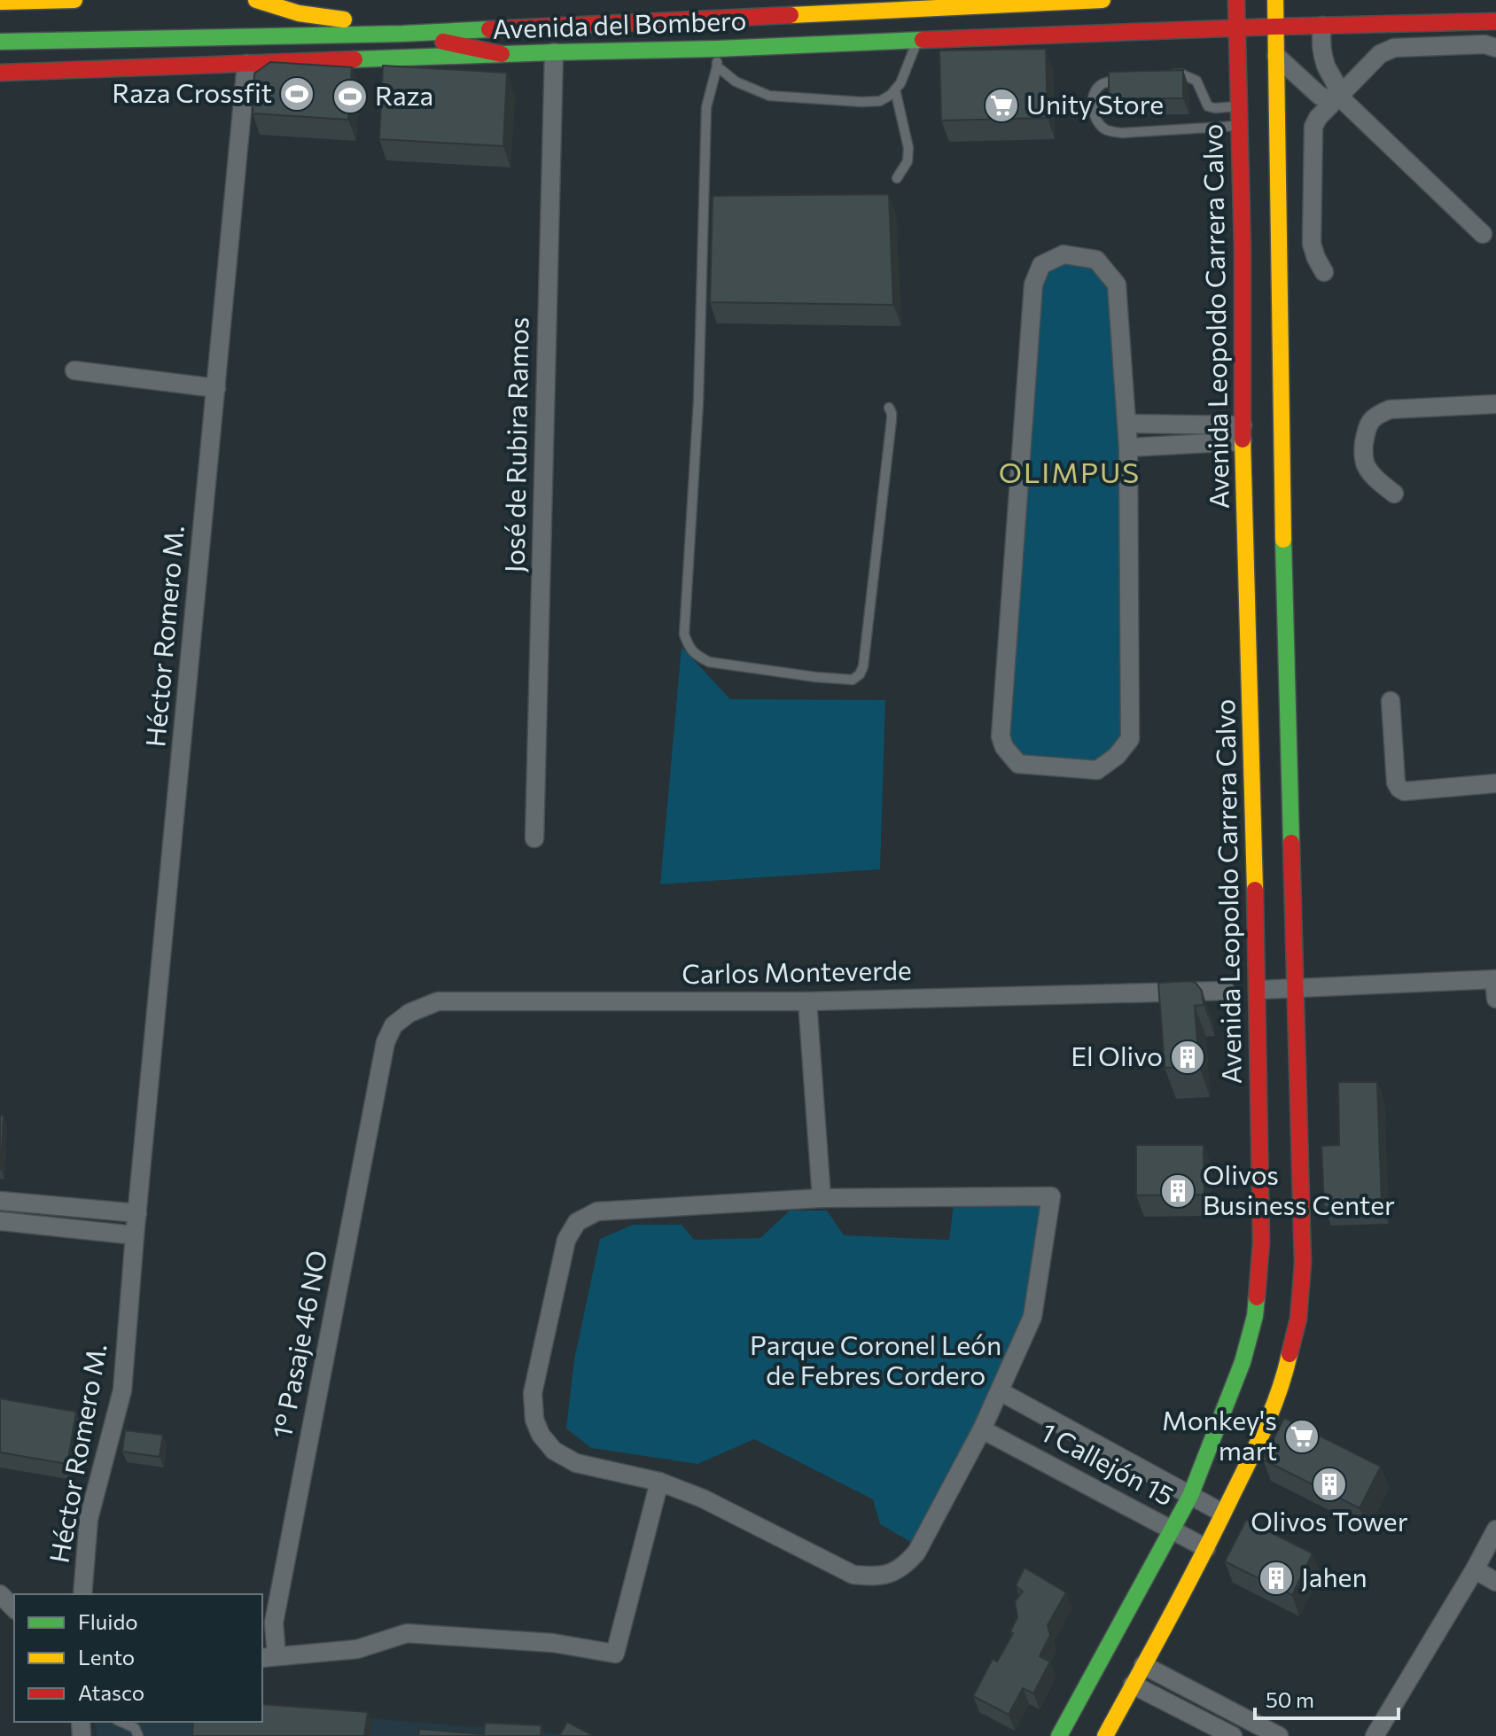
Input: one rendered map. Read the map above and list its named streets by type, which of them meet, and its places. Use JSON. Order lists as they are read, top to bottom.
{
  "streets": {
    "main road": ["Avenida del Bombero", "Avenida Leopoldo Carrera Calvo"],
    "street": [
      "José de Rubira Ramos",
      "Héctor Romero M.",
      "Carlos Monteverde",
      "1° Pasaje 46 NO",
      "1 Callejón 15"
    ]
  },
  "crossings": [
    ["Avenida del Bombero", "Avenida Leopoldo Carrera Calvo"],
    ["Avenida del Bombero", "José de Rubira Ramos"],
    ["Avenida del Bombero", "Héctor Romero M."],
    ["Avenida Leopoldo Carrera Calvo", "1 Callejón 15"],
    ["Carlos Monteverde", "1° Pasaje 46 NO"]
  ],
  "districts": ["OLIMPUS"],
  "parks": ["Parque Coronel León de Febres Cordero"],
  "places": {
    "sports": ["Raza Crossfit", "Raza"],
    "supermarket": ["Unity Store", "Monkey's mart"],
    "building": [
      "El Olivo",
      "Olivos Business Center",
      "Olivos Tower",
      "Jahen"
    ]
  },
  "legend": ["Fluido", "Lento", "Atasco"],
  "scale_bar": "50 m"
}
